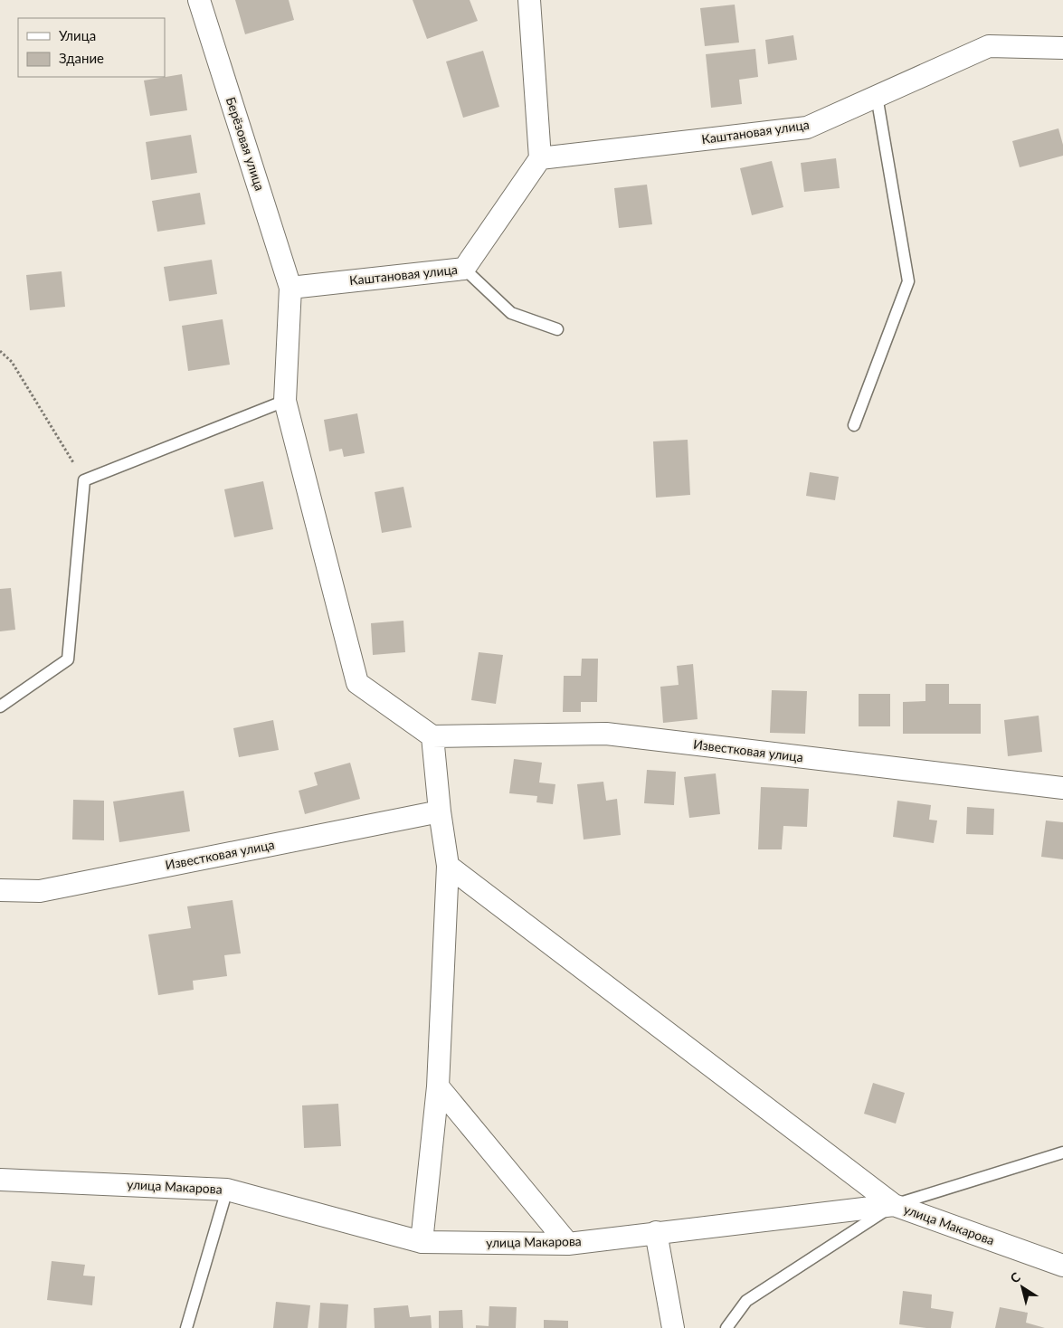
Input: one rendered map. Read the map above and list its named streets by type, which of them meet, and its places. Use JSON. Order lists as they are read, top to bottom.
{
  "streets": {
    "street": [
      "Каштановая улица",
      "Берёзовая улица",
      "Известковая улица",
      "улица Макарова"
    ]
  },
  "crossings": [
    ["Каштановая улица", "Берёзовая улица"]
  ],
  "legend": ["Улица", "Здание"],
  "north": "top left"
}
